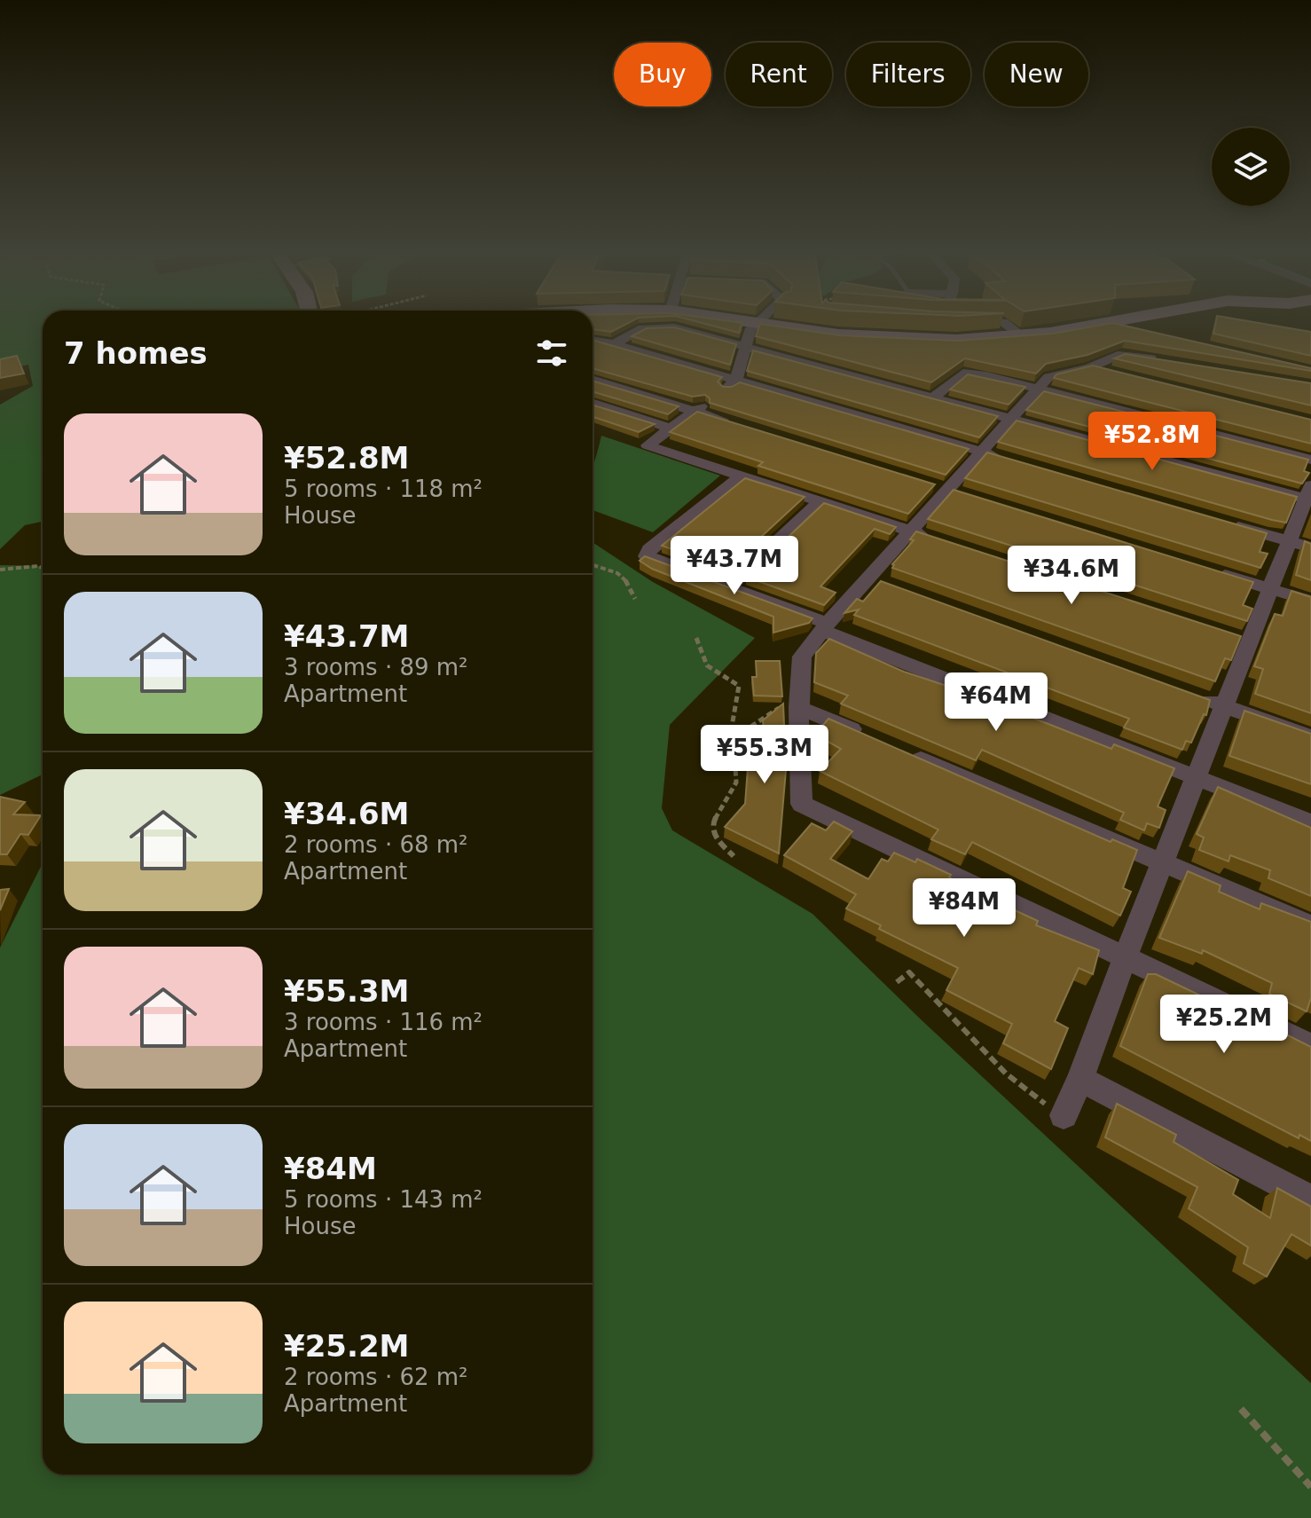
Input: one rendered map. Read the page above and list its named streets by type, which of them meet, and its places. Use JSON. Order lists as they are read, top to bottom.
{
  "page": {
    "chip": [
      "Buy",
      "Rent",
      "Filters",
      "New"
    ],
    "heading": "7 homes",
    "list": [
      {
        "name": "¥52.8M",
        "note": "5 rooms · 118 m² · House"
      },
      {
        "name": "¥43.7M",
        "note": "3 rooms · 89 m² · Apartment"
      },
      {
        "name": "¥34.6M",
        "note": "2 rooms · 68 m² · Apartment"
      },
      {
        "name": "¥55.3M",
        "note": "3 rooms · 116 m² · Apartment"
      },
      {
        "name": "¥84M",
        "note": "5 rooms · 143 m² · House"
      },
      {
        "name": "¥25.2M",
        "note": "2 rooms · 62 m² · Apartment"
      }
    ],
    "price": [
      "¥52.8M",
      "¥43.7M",
      "¥34.6M",
      "¥64M",
      "¥55.3M",
      "¥84M",
      "¥25.2M"
    ]
  }
}
